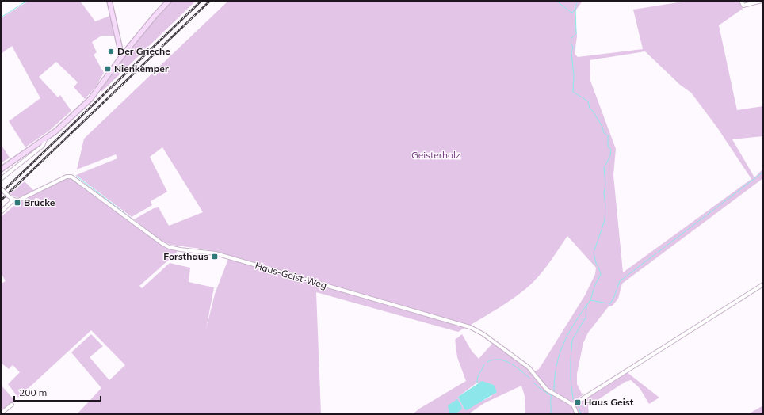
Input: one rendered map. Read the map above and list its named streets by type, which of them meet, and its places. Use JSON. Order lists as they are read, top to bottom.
{
  "streets": {
    "street": ["Haus-Geist-Weg"]
  },
  "parks": ["Geisterholz"],
  "places": {
    "other": ["Der Grieche"],
    "transit": [
      "Nienkemper",
      "Brücke",
      "Forsthaus",
      "Haus Geist"
    ]
  },
  "scale_bar": "200 m"
}
